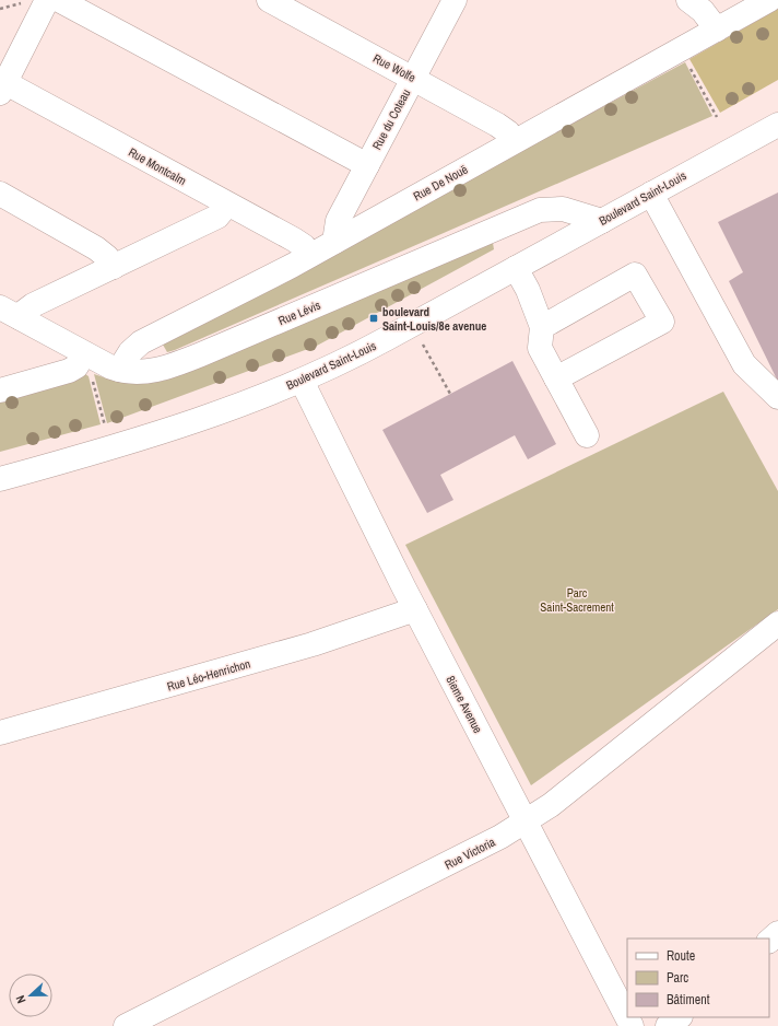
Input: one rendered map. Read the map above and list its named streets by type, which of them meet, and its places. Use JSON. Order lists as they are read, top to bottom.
{
  "streets": {
    "street": [
      "Rue Wolfe",
      "Rue du Coteau",
      "Rue Montcalm",
      "Rue De Nouë",
      "Boulevard Saint-Louis",
      "Rue Lévis",
      "Rue Léo-Henrichon",
      "8ieme Avenue",
      "Rue Victoria"
    ]
  },
  "crossings": [
    ["Rue Wolfe", "Rue du Coteau"],
    ["Rue Wolfe", "Rue De Nouë"],
    ["Rue du Coteau", "Rue De Nouë"],
    ["Rue Montcalm", "Rue De Nouë"],
    ["Rue De Nouë", "Rue Lévis"],
    ["Boulevard Saint-Louis", "Rue Lévis"],
    ["Boulevard Saint-Louis", "8ieme Avenue"],
    ["Rue Léo-Henrichon", "8ieme Avenue"],
    ["8ieme Avenue", "Rue Victoria"]
  ],
  "parks": ["Parc Saint-Sacrement"],
  "places": {
    "transit": ["boulevard Saint-Louis/8e avenue"]
  },
  "legend": ["Route", "Parc", "Bâtiment"],
  "north": "left"
}
